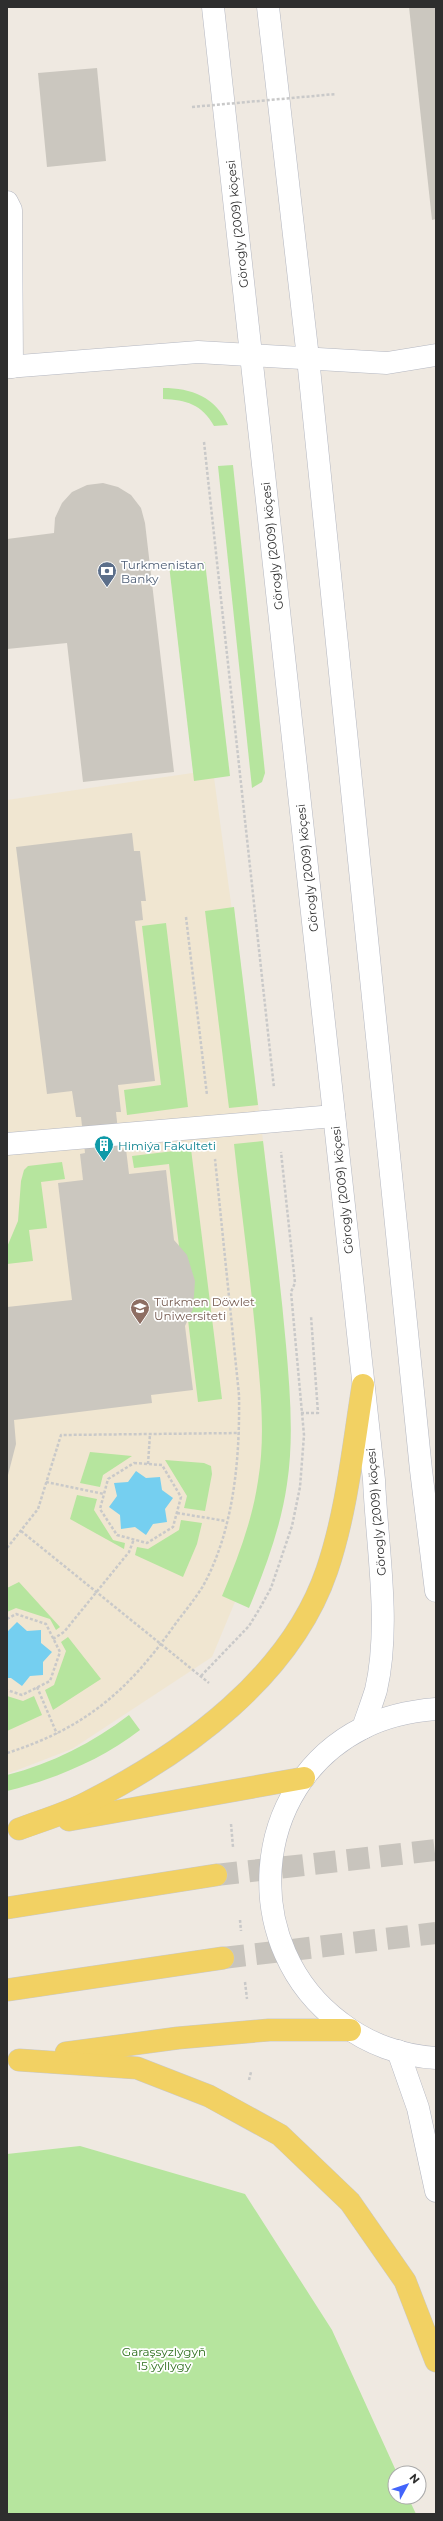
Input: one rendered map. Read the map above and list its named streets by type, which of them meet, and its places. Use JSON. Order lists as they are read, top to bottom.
{
  "streets": {
    "street": ["Görogly (2009) köçesi"]
  },
  "parks": ["Garaşsyzlygyň 15 ýyllygy"],
  "places": {
    "bank": ["Turkmenistan Banky"],
    "building": ["Himiýa Fakulteti"],
    "school or university": ["Türkmen Döwlet Uniwersiteti"]
  },
  "north": "top right"
}
